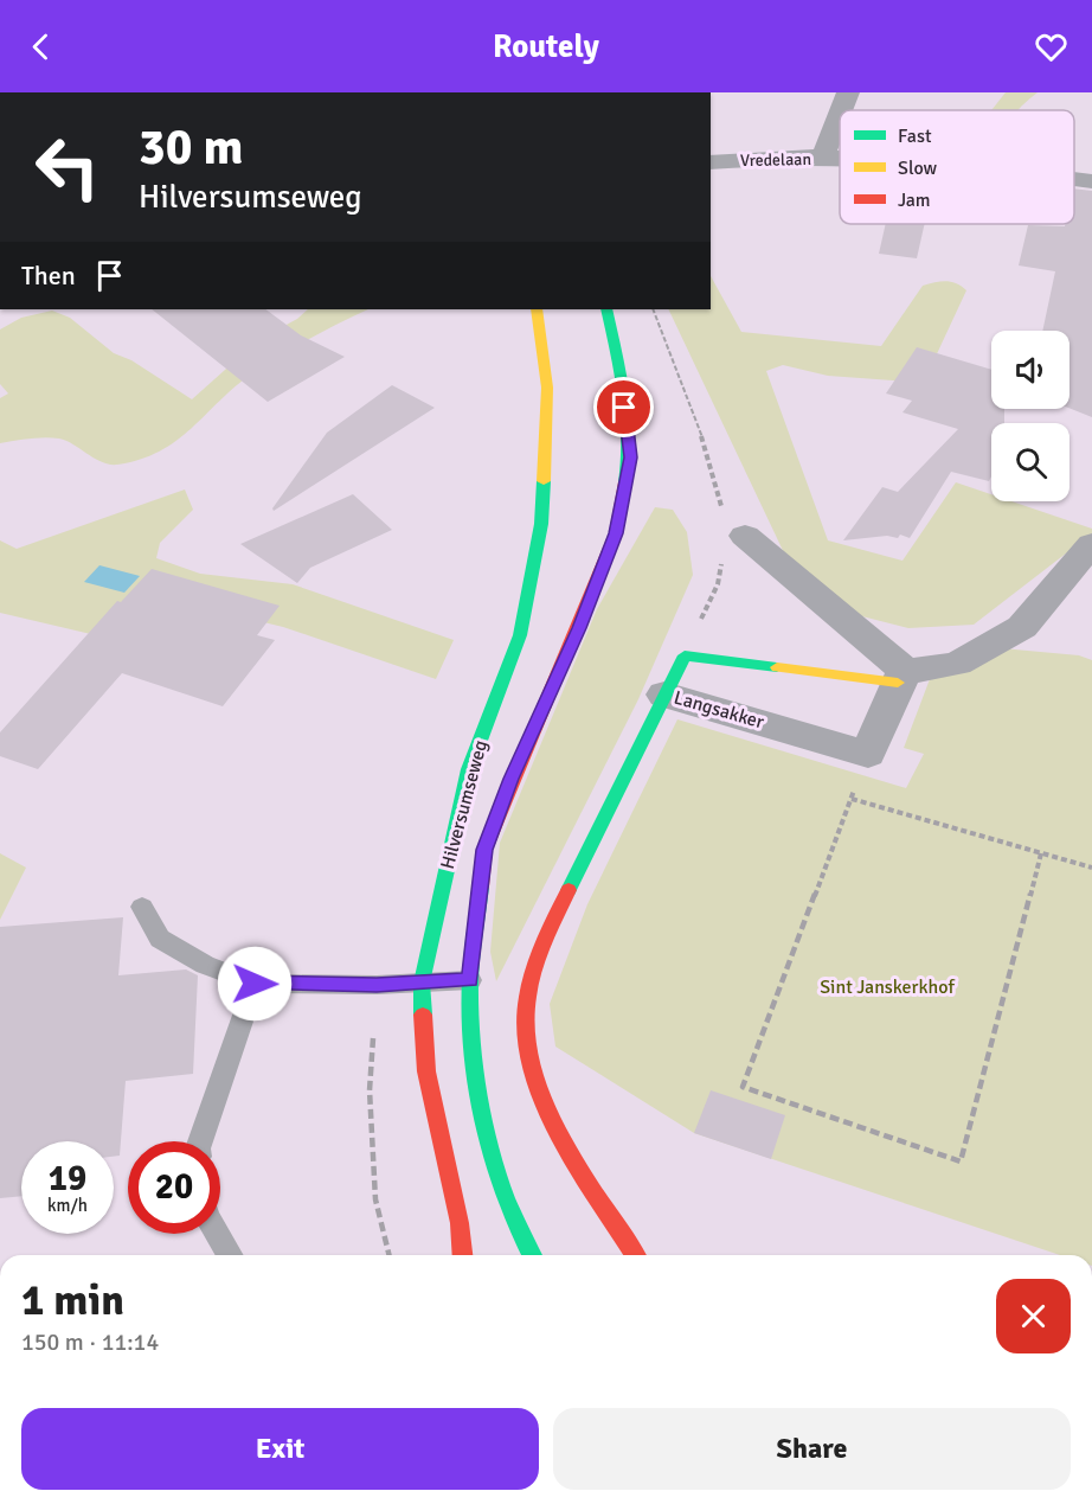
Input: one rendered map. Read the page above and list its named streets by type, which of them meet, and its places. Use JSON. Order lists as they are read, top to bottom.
{
  "streets": {
    "main road": ["Langsakker", "Hilversumseweg"],
    "street": ["Vredelaan"]
  },
  "parks": ["Sint Janskerkhof"],
  "legend": ["Fast", "Slow", "Jam"],
  "page": {
    "header": "Routely",
    "turn": ["30 m", "Hilversumseweg"],
    "then": "Then",
    "speed": "19 km/h",
    "limit": "20",
    "heading": ["1 min", "150 m · 11:14"],
    "buttons": ["Exit", "Share"]
  }
}
